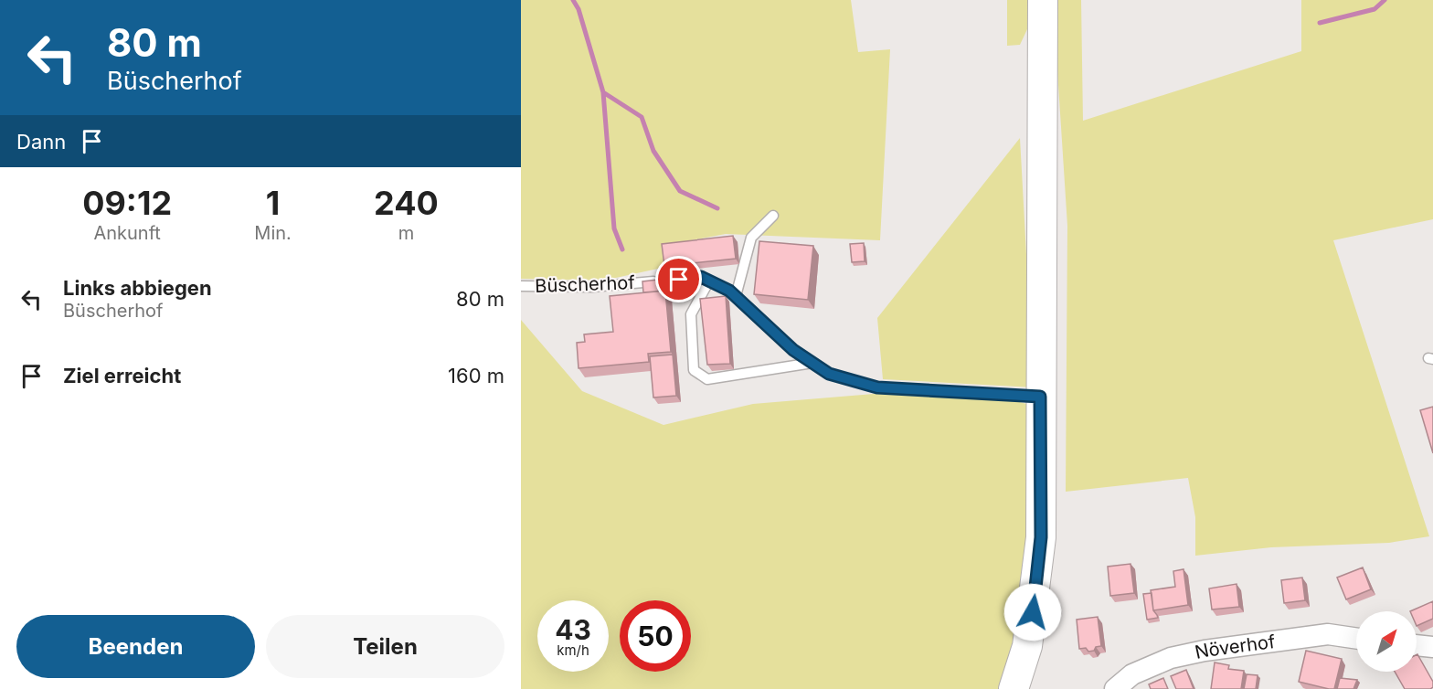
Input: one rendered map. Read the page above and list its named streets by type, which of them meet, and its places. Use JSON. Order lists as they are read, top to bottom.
{
  "streets": {
    "street": ["Növerhof"],
    "lane": ["Büscherhof"]
  },
  "north": "top right",
  "page": {
    "turn": ["80 m", "Büscherhof"],
    "then": "Dann",
    "eta": [
      "09:12",
      "Ankunft",
      "1",
      "Min.",
      "240",
      "m"
    ],
    "list": [
      {
        "name": "Links abbiegen",
        "note": "Büscherhof",
        "value": "80 m"
      },
      {
        "name": "Ziel erreicht",
        "value": "160 m"
      }
    ],
    "speed": "43 km/h",
    "limit": "50",
    "buttons": ["Beenden", "Teilen"]
  }
}
